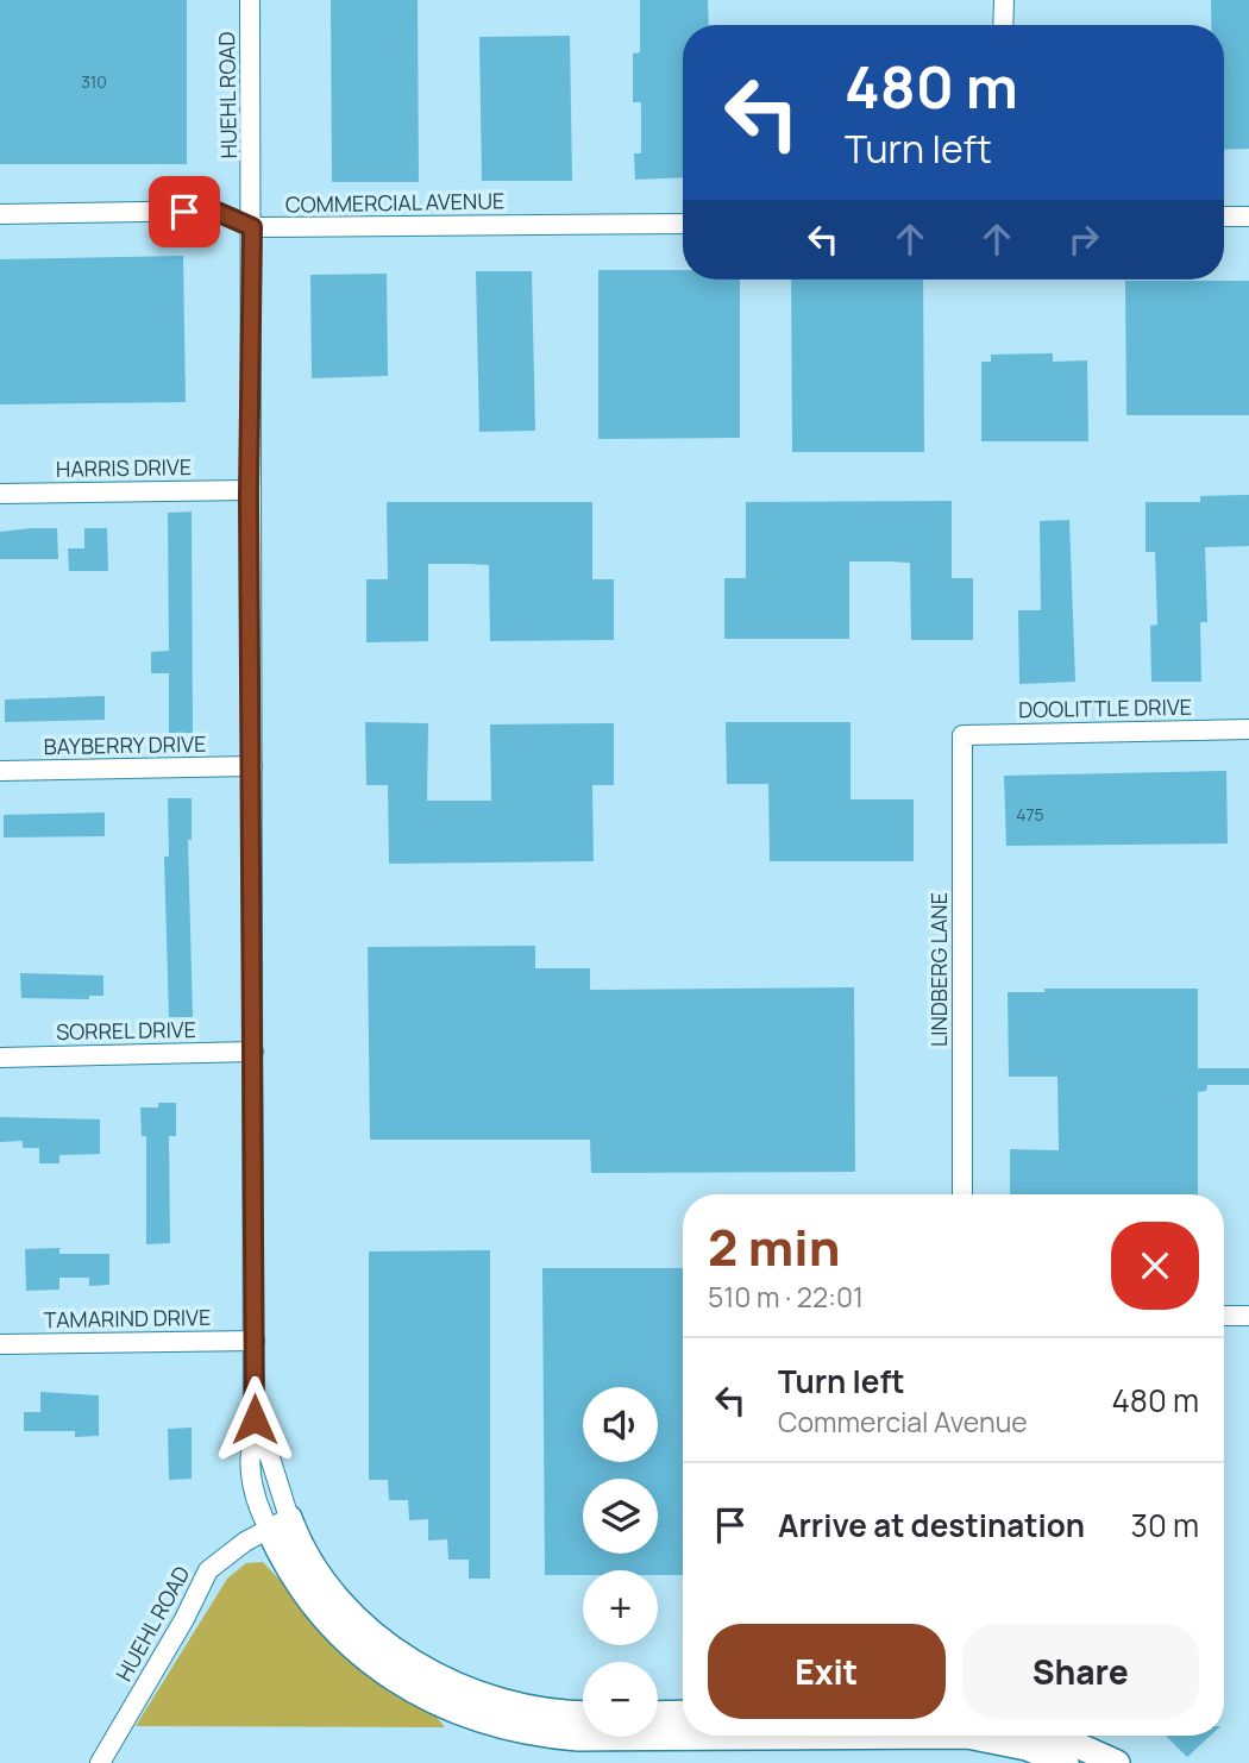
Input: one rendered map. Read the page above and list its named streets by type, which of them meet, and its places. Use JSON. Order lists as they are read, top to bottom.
{
  "streets": {
    "street": [
      "HUEHL ROAD",
      "COMMERCIAL AVENUE",
      "HARRIS DRIVE",
      "DOOLITTLE DRIVE",
      "BAYBERRY DRIVE",
      "LINDBERG LANE",
      "SORREL DRIVE",
      "TAMARIND DRIVE"
    ]
  },
  "crossings": [
    ["HUEHL ROAD", "COMMERCIAL AVENUE"],
    ["HUEHL ROAD", "HARRIS DRIVE"],
    ["HUEHL ROAD", "BAYBERRY DRIVE"],
    ["HUEHL ROAD", "SORREL DRIVE"],
    ["HUEHL ROAD", "TAMARIND DRIVE"],
    ["DOOLITTLE DRIVE", "LINDBERG LANE"]
  ],
  "house_numbers": ["310", "475"],
  "page": {
    "turn": ["480 m", "Turn left"],
    "heading": ["2 min", "510 m · 22:01"],
    "list": [
      {
        "name": "Turn left",
        "note": "Commercial Avenue",
        "value": "480 m"
      },
      {
        "name": "Arrive at destination",
        "value": "30 m"
      }
    ],
    "map_buttons": ["+", "−"],
    "buttons": ["Exit", "Share"]
  }
}
